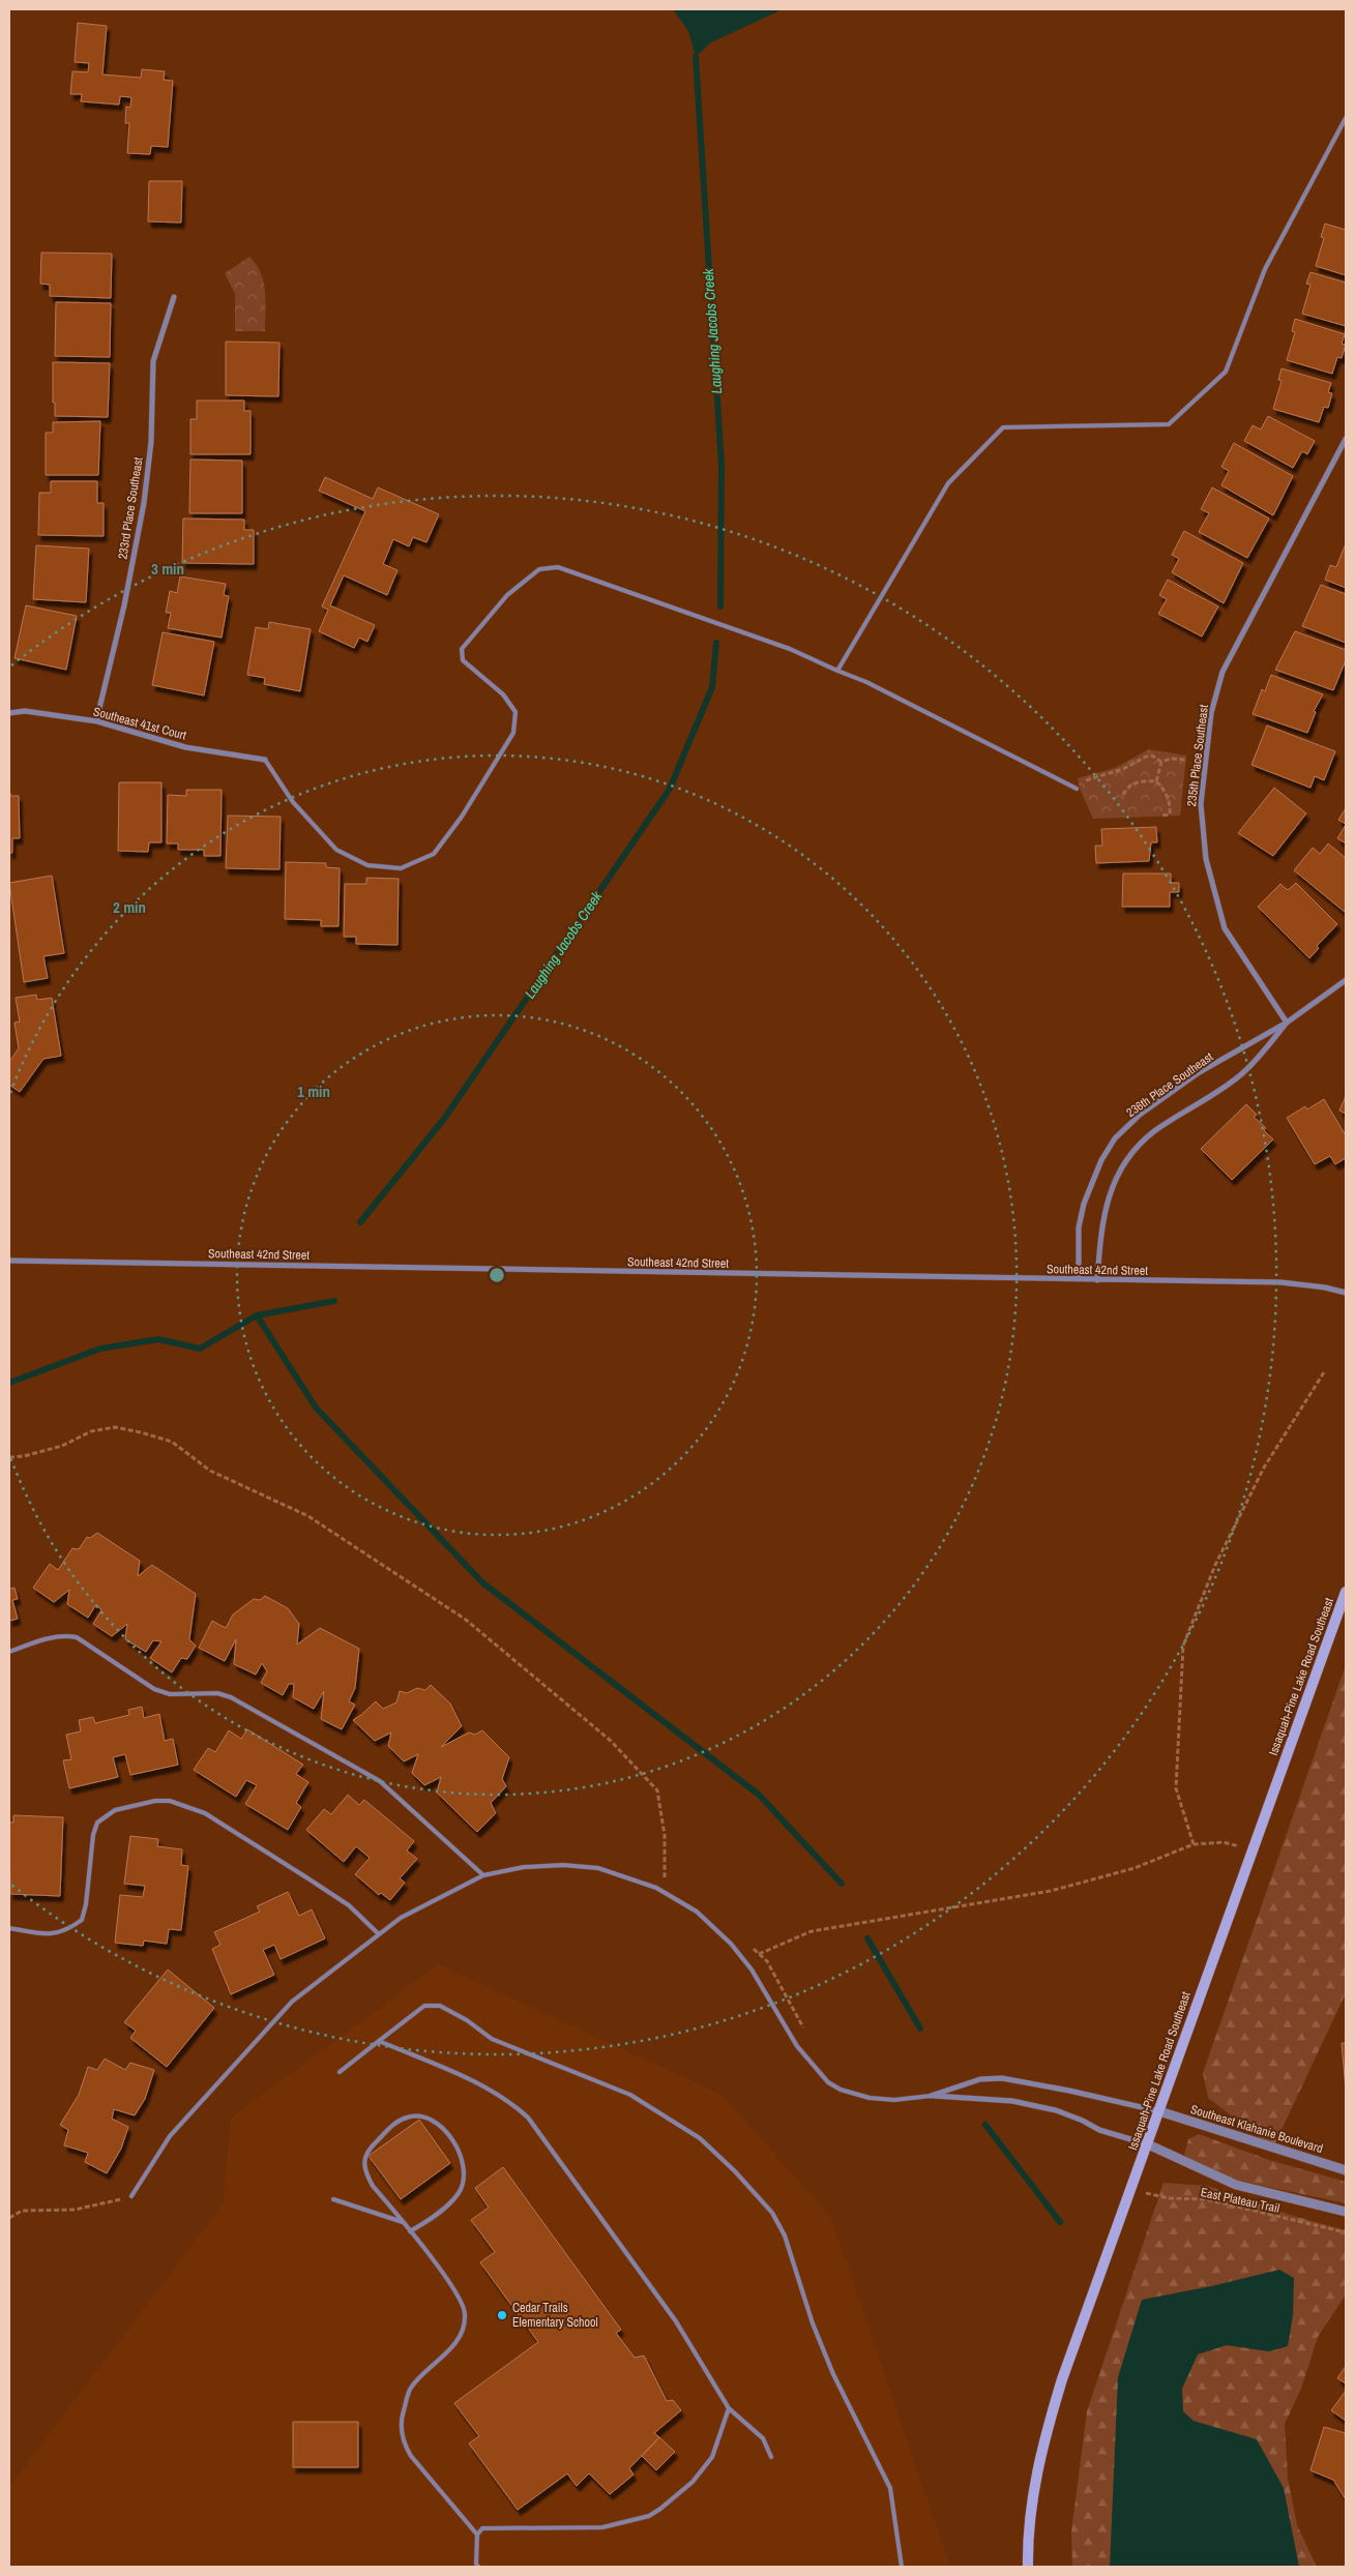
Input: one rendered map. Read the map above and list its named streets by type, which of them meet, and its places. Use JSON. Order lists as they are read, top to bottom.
{
  "streets": {
    "main road": ["Issaquah-Pine Lake Road Southeast"],
    "street": [
      "233rd Place Southeast",
      "Southeast 41st Court",
      "235th Place Southeast",
      "236th Place Southeast",
      "Southeast 42nd Street",
      "Southeast Klahanie Boulevard"
    ],
    "path": ["East Plateau Trail"]
  },
  "crossings": [
    ["233rd Place Southeast", "Southeast 41st Court"],
    ["235th Place Southeast", "236th Place Southeast"],
    ["236th Place Southeast", "Southeast 42nd Street"],
    ["Issaquah-Pine Lake Road Southeast", "Southeast Klahanie Boulevard"],
    ["Issaquah-Pine Lake Road Southeast", "East Plateau Trail"]
  ],
  "water": ["Laughing Jacobs Creek"],
  "places": ["Cedar Trails Elementary School"],
  "rings": ["3 min", "2 min", "1 min"]
}
